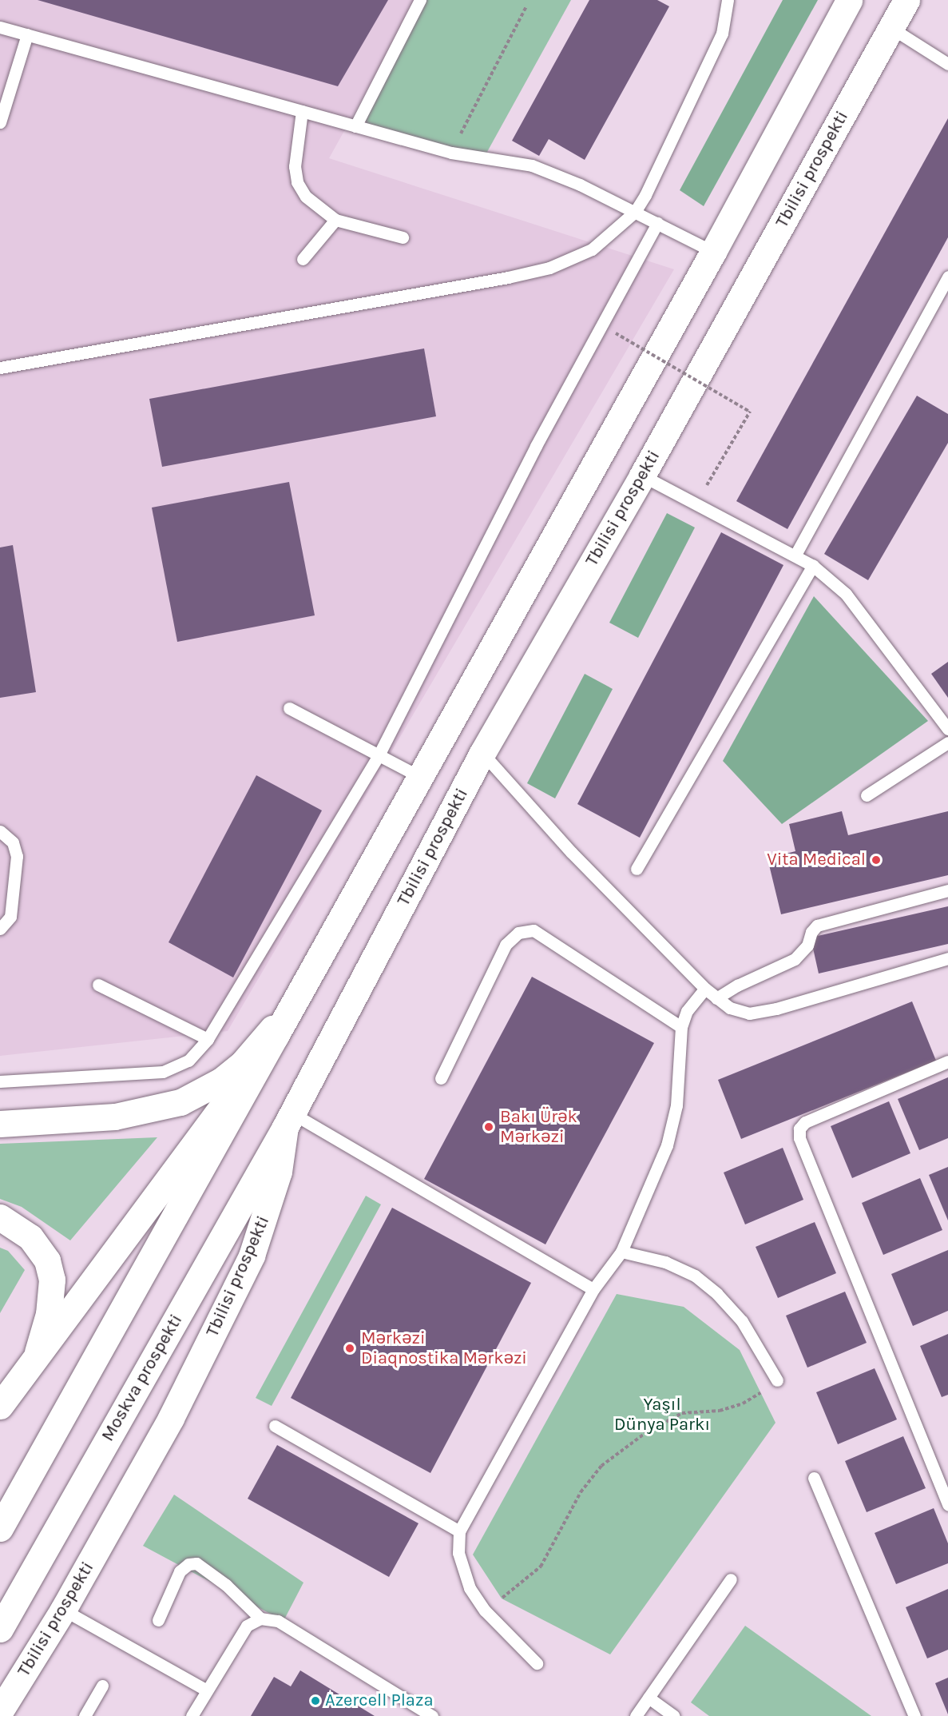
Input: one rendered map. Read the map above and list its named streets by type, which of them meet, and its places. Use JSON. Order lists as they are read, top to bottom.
{
  "streets": {
    "main road": ["Tbilisi prospekti", "Moskva prospekti"]
  },
  "crossings": [
    ["Tbilisi prospekti", "Moskva prospekti"]
  ],
  "parks": ["Yaşıl Dünya Parkı"],
  "places": [
    "Vita Medical",
    "Bakı Ürək Mərkəzi",
    "Mərkəzi Diaqnostika Mərkəzi",
    "Azercell Plaza"
  ]
}
